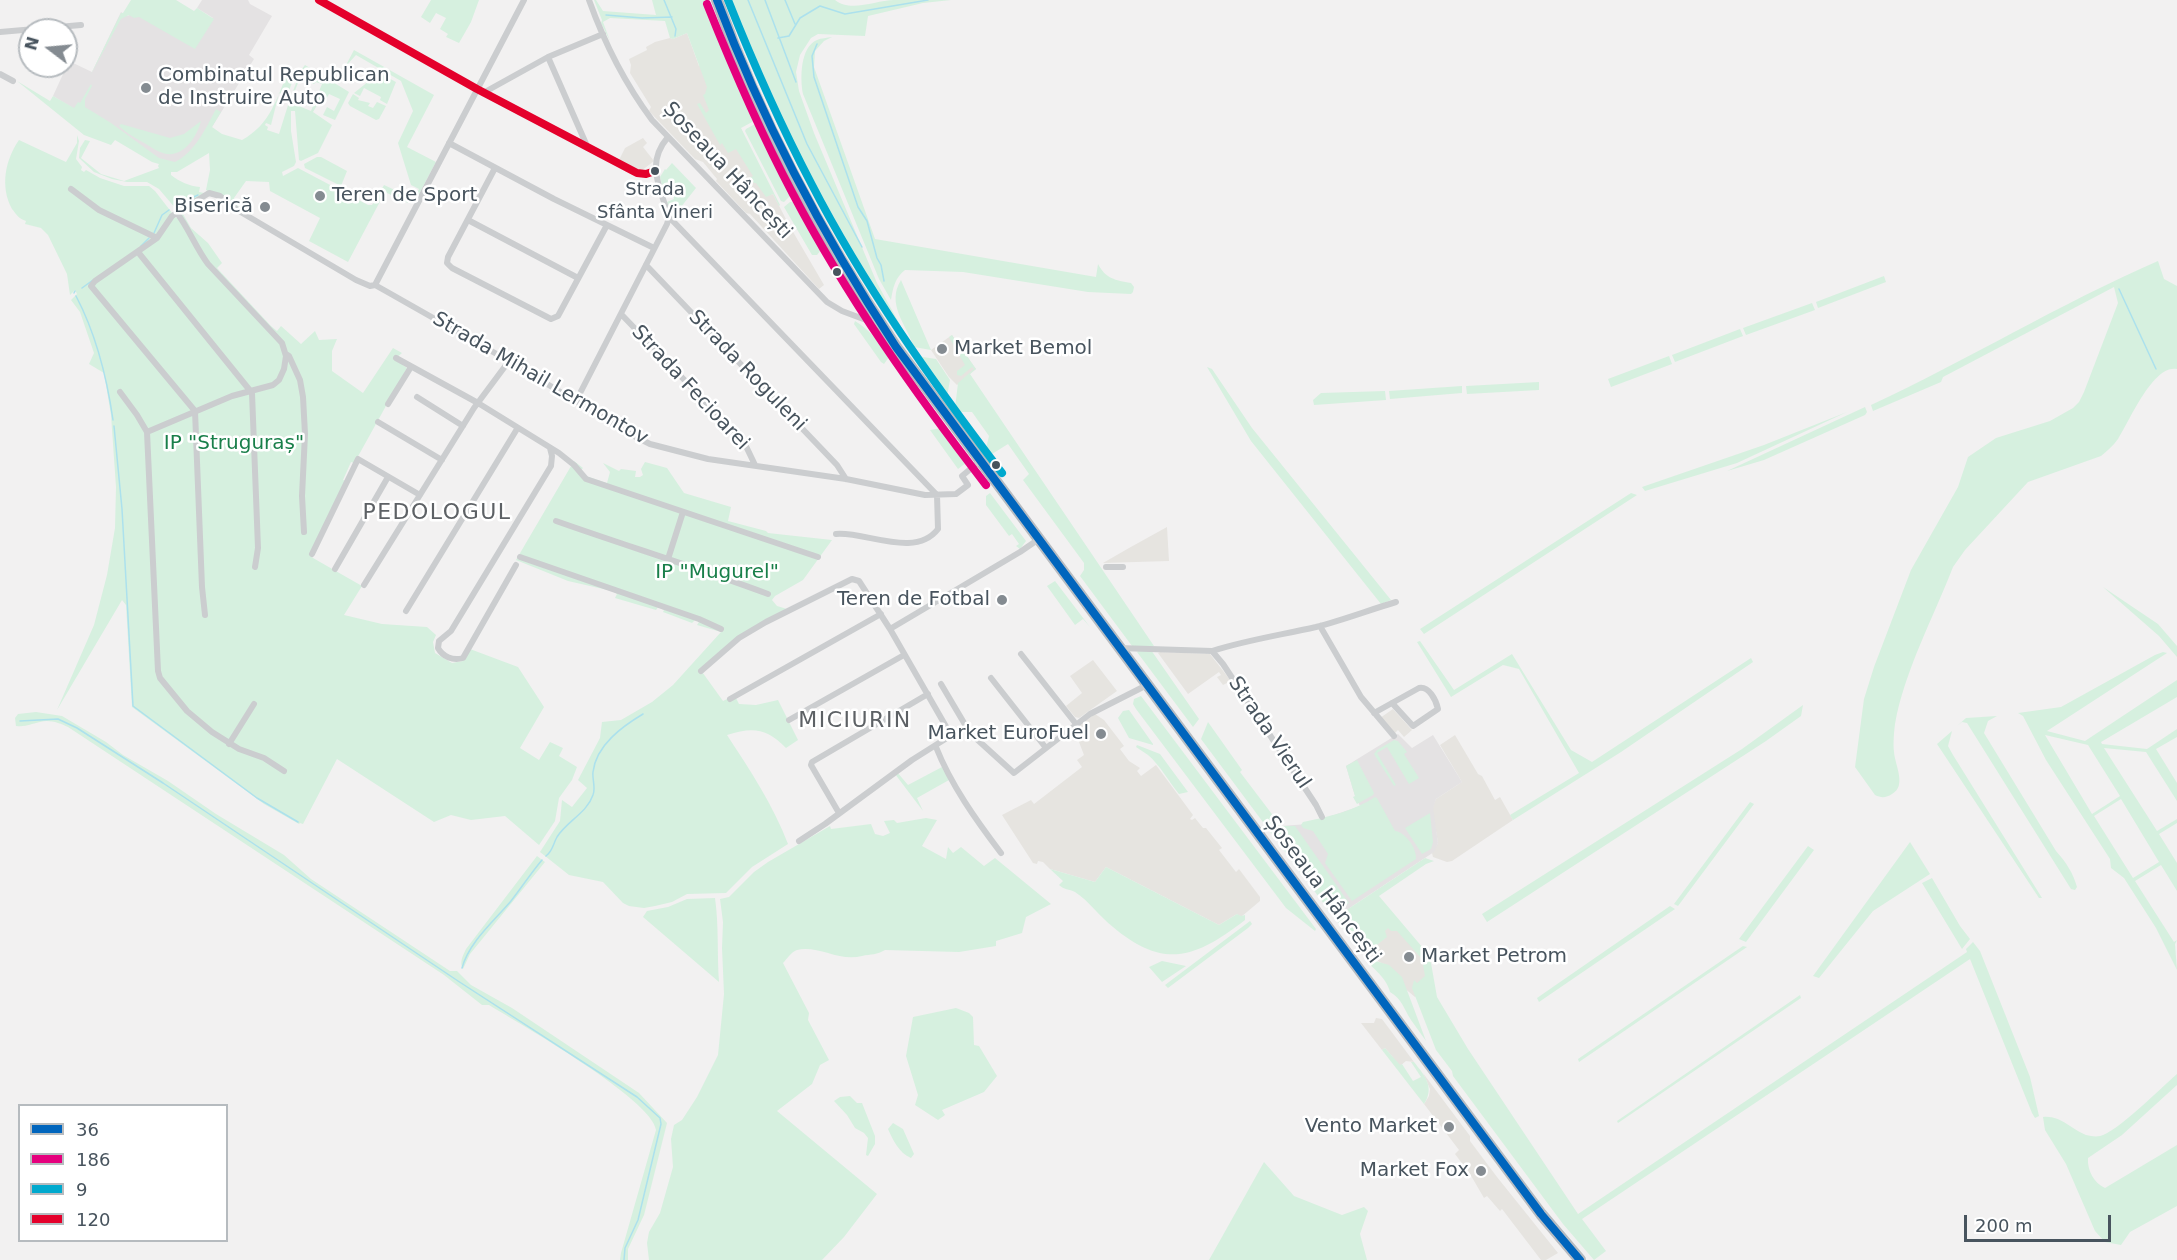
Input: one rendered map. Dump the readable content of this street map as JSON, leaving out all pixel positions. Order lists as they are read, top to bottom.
{
  "streets": {
    "highway": ["Șoseaua Hâncești"],
    "street": [
      "Strada Roguleni",
      "Strada Mihail Lermontov",
      "Strada Fecioarei",
      "Strada Vierul"
    ]
  },
  "crossings": [
    ["Șoseaua Hâncești", "Strada Mihail Lermontov"],
    ["Strada Roguleni", "Strada Mihail Lermontov"],
    ["Strada Mihail Lermontov", "Strada Fecioarei"]
  ],
  "districts": ["PEDOLOGUL", "MICIURIN"],
  "parks": ["IP \"Struguraș\"", "IP \"Mugurel\""],
  "places": [
    "Combinatul Republican de Instruire Auto",
    "Strada Sfânta Vineri",
    "Teren de Sport",
    "Biserică",
    "Market Bemol",
    "Teren de Fotbal",
    "Market EuroFuel",
    "Market Petrom",
    "Vento Market",
    "Market Fox"
  ],
  "lines": [
    "transit line 36",
    "transit line 9",
    "transit line 120",
    "transit line 186"
  ],
  "legend": [
    "36",
    "186",
    "9",
    "120"
  ],
  "scale_bar": "200 m",
  "north": "left"
}
